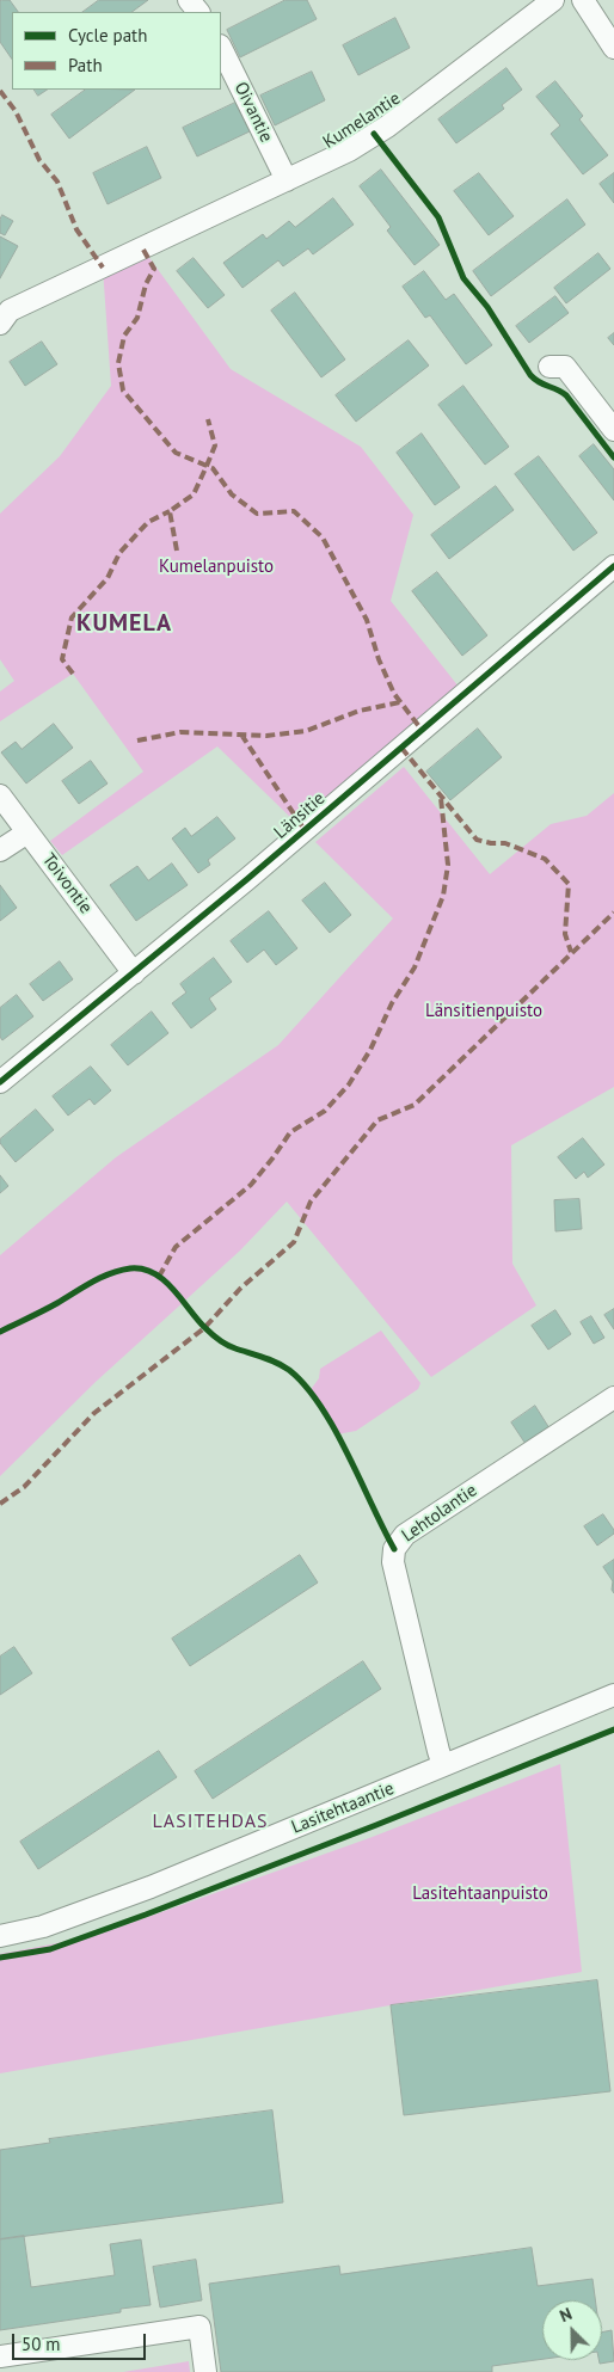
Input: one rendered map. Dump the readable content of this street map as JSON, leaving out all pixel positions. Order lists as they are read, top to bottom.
{
  "streets": {
    "street": [
      "Oivantie",
      "Kumelantie",
      "Länsitie",
      "Toivontie",
      "Lehtolantie",
      "Lasitehtaantie"
    ]
  },
  "crossings": [
    ["Oivantie", "Kumelantie"],
    ["Länsitie", "Toivontie"],
    ["Lehtolantie", "Lasitehtaantie"]
  ],
  "districts": ["KUMELA", "LASITEHDAS"],
  "parks": ["Kumelanpuisto", "Länsitienpuisto", "Lasitehtaanpuisto"],
  "legend": ["Cycle path", "Path"],
  "scale_bar": "50 m",
  "north": "top left"
}
